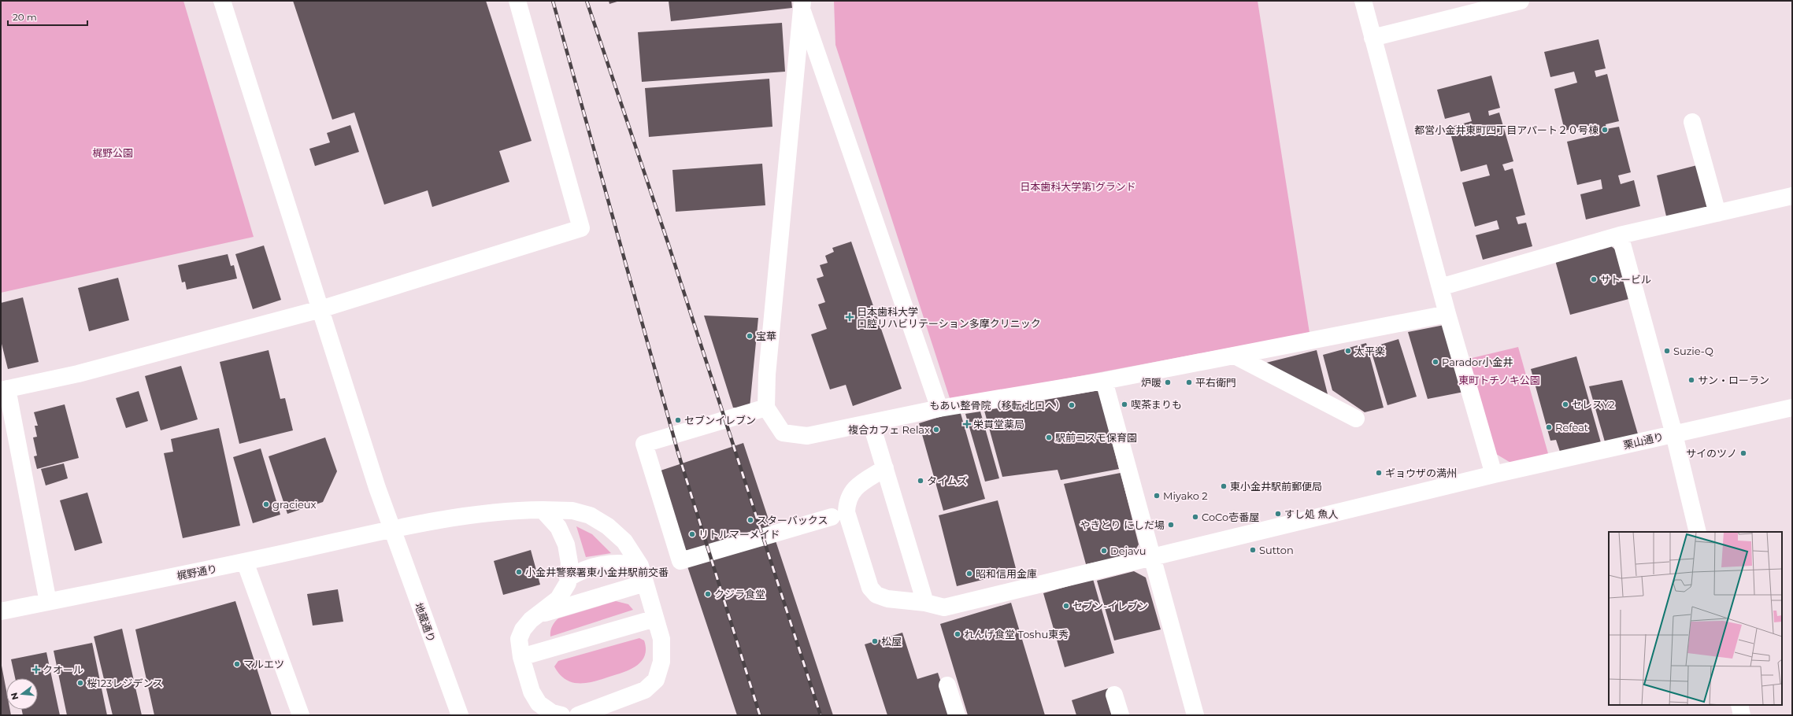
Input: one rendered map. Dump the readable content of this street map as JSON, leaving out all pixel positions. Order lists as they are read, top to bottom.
{
  "streets": {
    "street": ["栗山通り", "梶野通り", "地蔵通り"]
  },
  "crossings": [
    ["梶野通り", "地蔵通り"]
  ],
  "parks": ["梶野公園", "日本歯科大学第1グランド", "東町トチノキ公園"],
  "places": {
    "other": [
      "都営小金井東町四丁目アパート２０号棟",
      "サトービル",
      "宝華",
      "太平楽",
      "Suzie-Q",
      "Parador小金井",
      "サン・ローラン",
      "炉暖",
      "平右衛門",
      "喫茶まりも",
      "セレスY2",
      "もあい整骨院（移転 北口へ）",
      "セブンイレブン",
      "Refeat",
      "複合カフェ Relax",
      "駅前コスモ保育園",
      "サイのツノ",
      "ギョウザの満州",
      "タイムズ",
      "東小金井駅前郵便局",
      "Miyako 2",
      "gracieux",
      "すし処 魚人",
      "CoCo壱番屋",
      "スターバックス",
      "やきとり にしだ場",
      "リトルマーメイド",
      "Sutton",
      "Dejavu",
      "小金井警察署東小金井駅前交番",
      "昭和信用金庫",
      "クジラ食堂",
      "セブン-イレブン",
      "れんげ食堂 Toshu東秀",
      "松屋",
      "マルエツ",
      "桜123レジデンス"
    ],
    "health": ["日本歯科大学 口腔リハビリテーション多摩クリニック", "栄貫堂薬局", "クオール"]
  },
  "scale_bar": "20 m",
  "north": "left"
}
